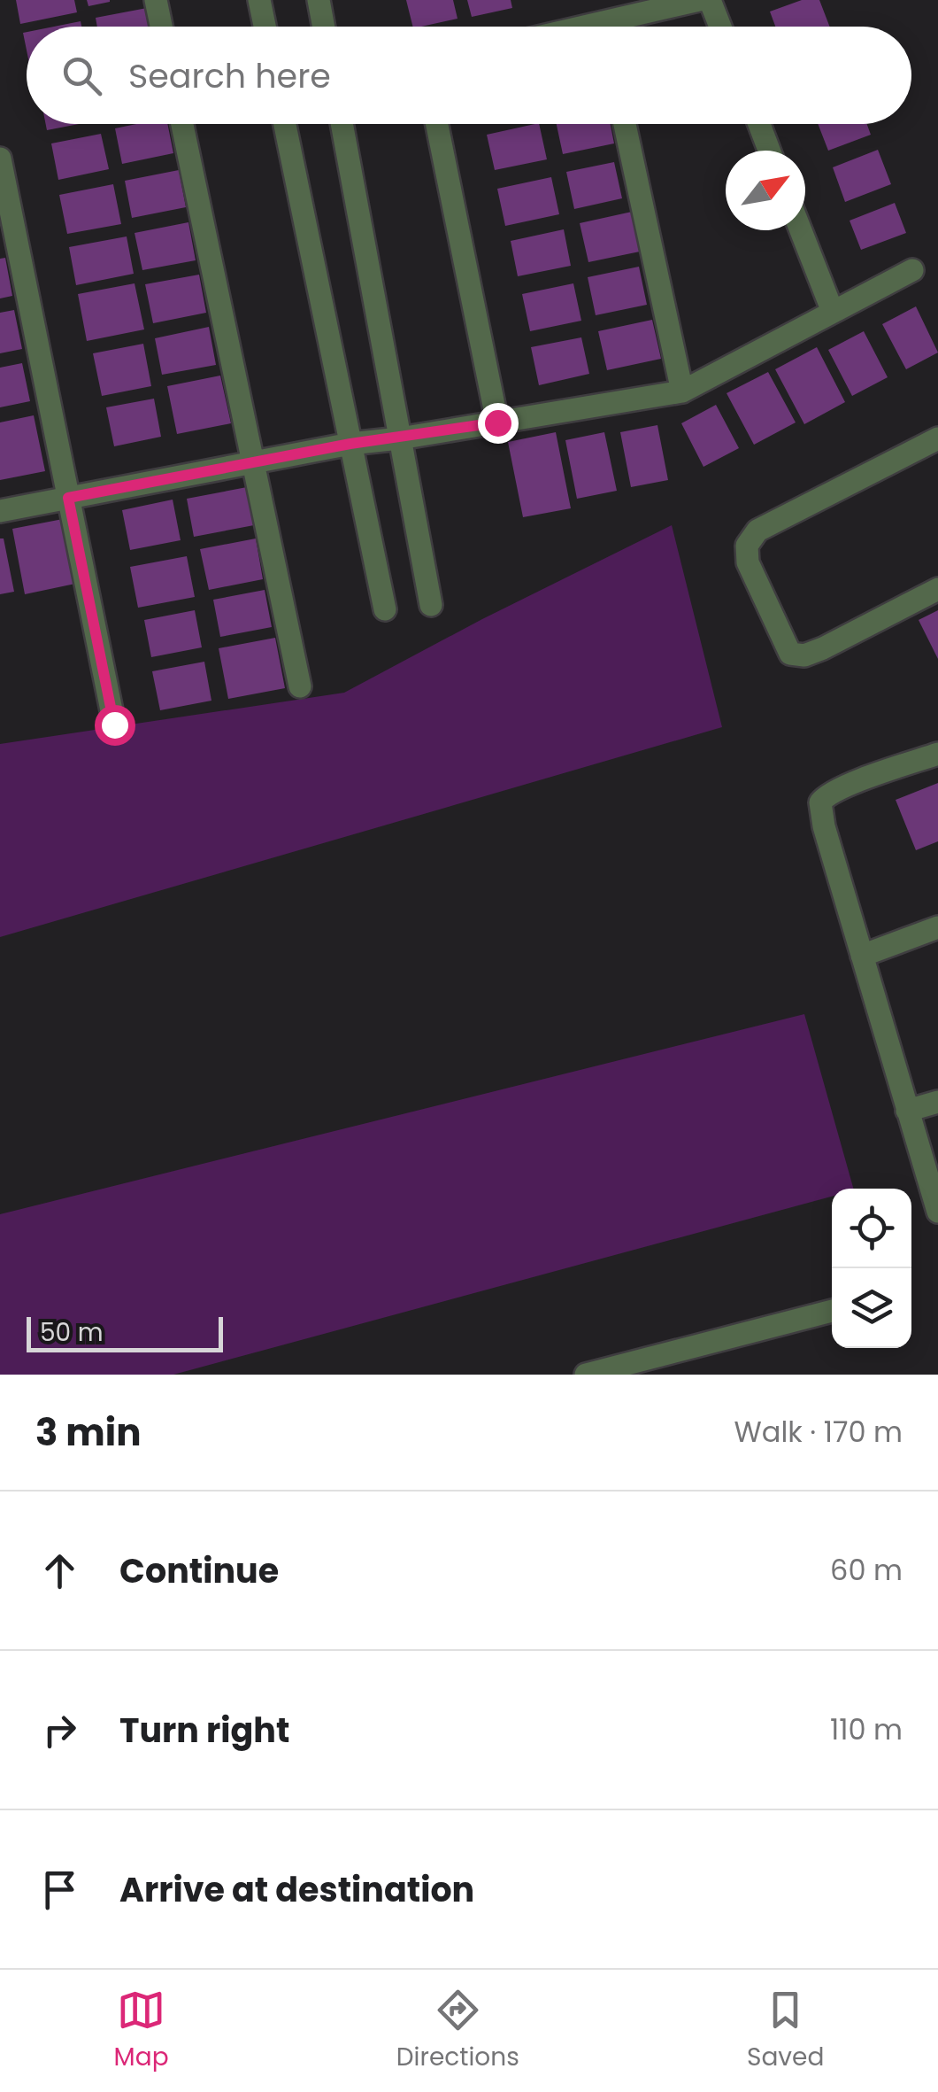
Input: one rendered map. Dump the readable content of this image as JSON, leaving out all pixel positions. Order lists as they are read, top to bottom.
{
  "scale_bar": "50 m",
  "north": "top right",
  "page": {
    "search": "Search here",
    "scale": "50 m",
    "heading": ["3 min", "Walk · 170 m"],
    "list": [
      ["Continue", "60 m"],
      ["Turn right", "110 m"],
      "Arrive at destination"
    ],
    "nav": ["Map", "Directions", "Saved"]
  }
}
